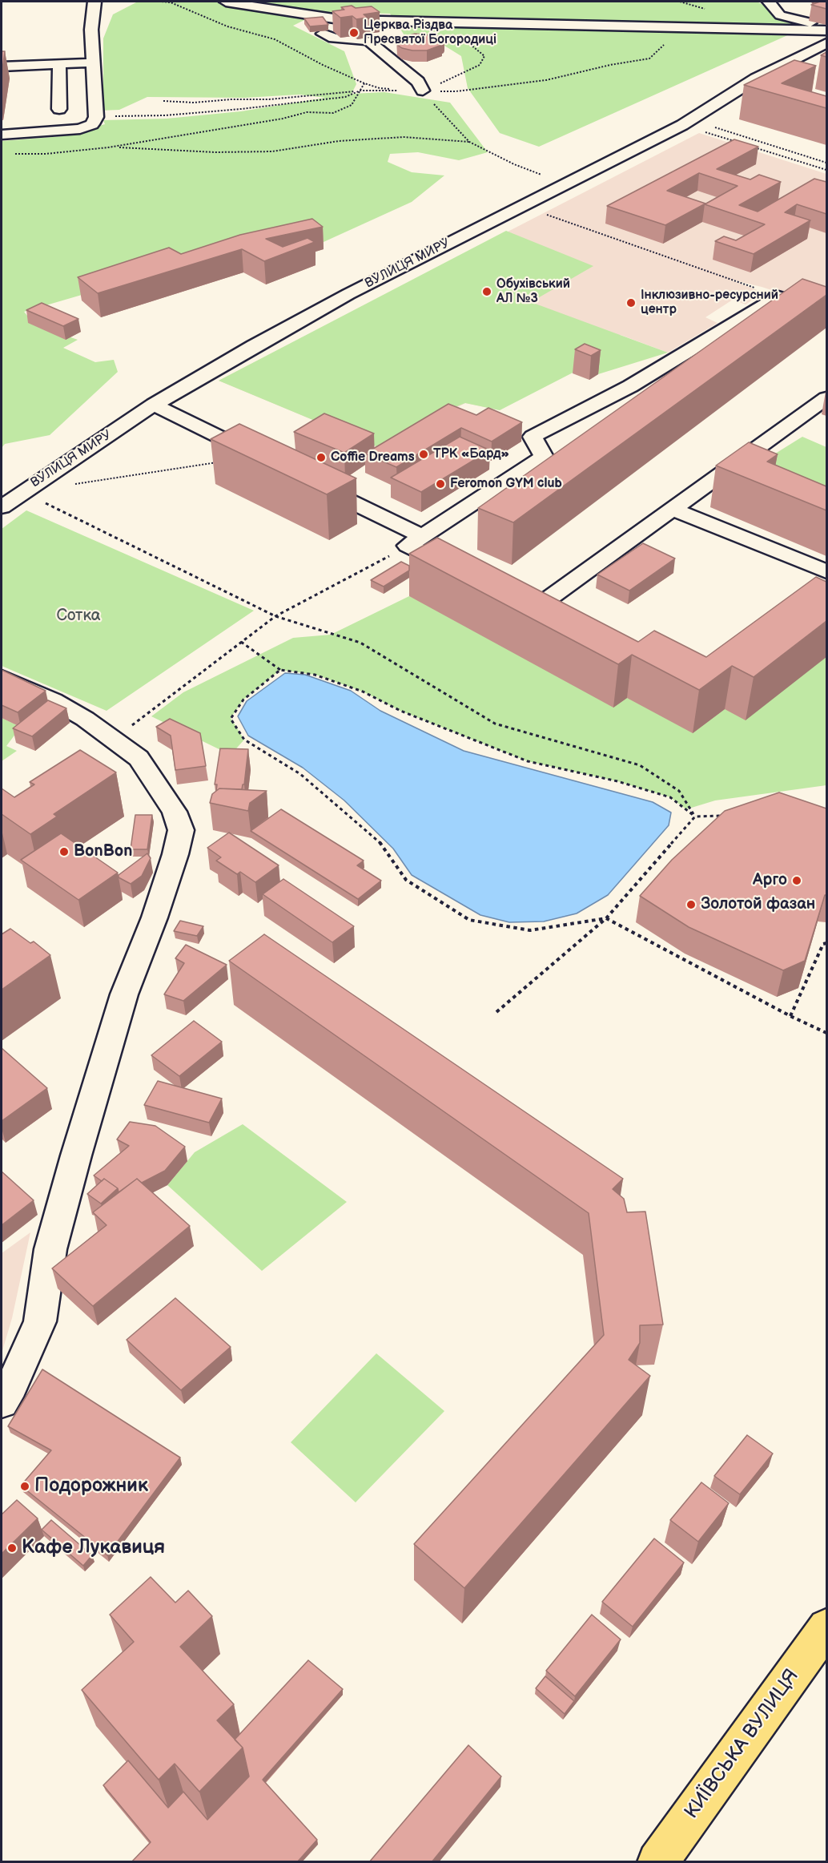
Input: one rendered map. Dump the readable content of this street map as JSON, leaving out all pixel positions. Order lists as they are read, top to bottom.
{
  "streets": {
    "main road": ["КИЇВСЬКА ВУЛИЦЯ"],
    "street": ["ВУЛИЦЯ МИРУ"]
  },
  "parks": ["Сотка"],
  "places": [
    "Церква Різдва Пресвятої Богородиці",
    "Обухівський АЛ №3",
    "Інклюзивно-ресурсний центр",
    "ТРК «Бард»",
    "Coffie Dreams",
    "Feromon GYM club",
    "BonBon",
    "Арго",
    "Золотой фазан",
    "Подорожник",
    "Кафе Лукавиця"
  ]
}
